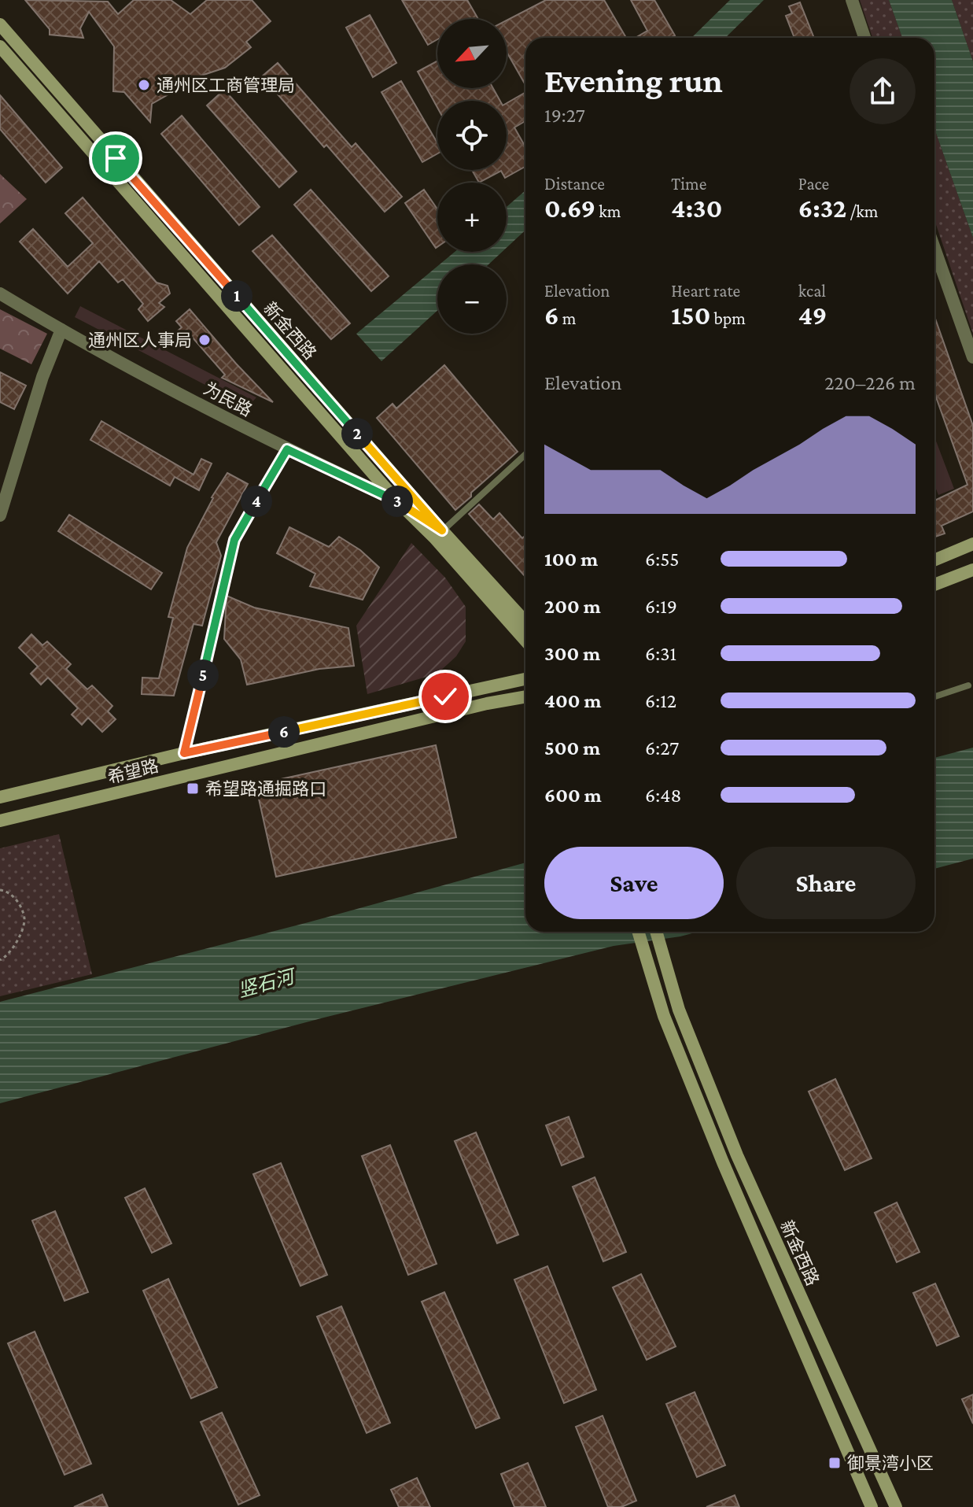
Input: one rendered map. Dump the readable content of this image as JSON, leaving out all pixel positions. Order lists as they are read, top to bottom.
{
  "streets": {
    "main road": ["新金西路", "希望路"],
    "street": ["为民路"]
  },
  "crossings": [
    ["新金西路", "为民路"]
  ],
  "water": ["竖石河"],
  "places": {
    "other": ["通州区工商管理局", "通州区人事局"],
    "transit": ["希望路通掘路口", "御景湾小区"]
  },
  "north": "bottom left",
  "page": {
    "map_buttons": ["+", "−"],
    "heading": ["Evening run", "19:27"],
    "stats": [
      ["Distance", "0.69 km"],
      ["Time", "4:30"],
      ["Pace", "6:32 /km"],
      ["Elevation", "6 m"],
      ["Heart rate", "150 bpm"],
      ["kcal", "49"]
    ],
    "pins": [
      "1",
      "2",
      "3",
      "4",
      "5",
      "6"
    ],
    "chart": ["Elevation", "220–226 m"],
    "list": [
      {
        "name": "100 m",
        "note": "6:55"
      },
      {
        "name": "200 m",
        "note": "6:19"
      },
      {
        "name": "300 m",
        "note": "6:31"
      },
      {
        "name": "400 m",
        "note": "6:12"
      },
      {
        "name": "500 m",
        "note": "6:27"
      },
      {
        "name": "600 m",
        "note": "6:48"
      }
    ],
    "buttons": ["Save", "Share"]
  }
}
